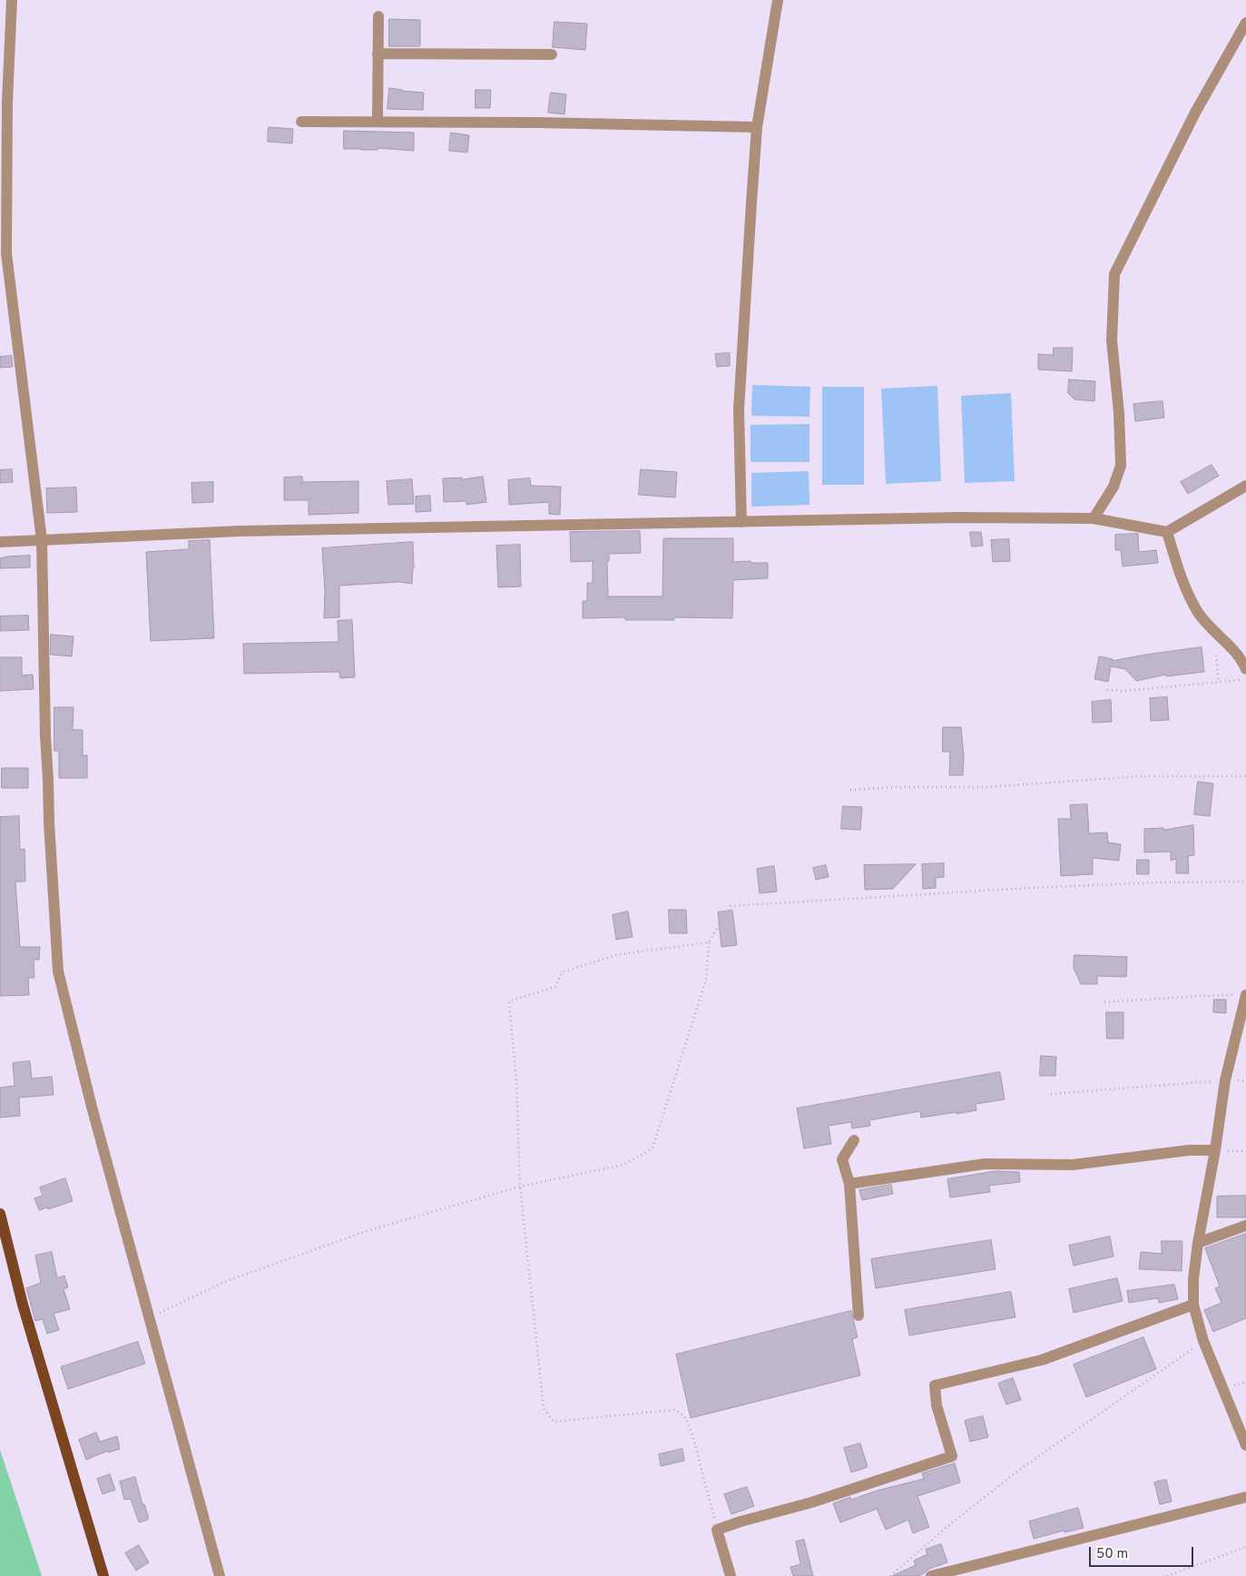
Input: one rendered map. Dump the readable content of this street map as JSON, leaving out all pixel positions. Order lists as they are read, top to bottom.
{
  "scale_bar": "50 m"
}
